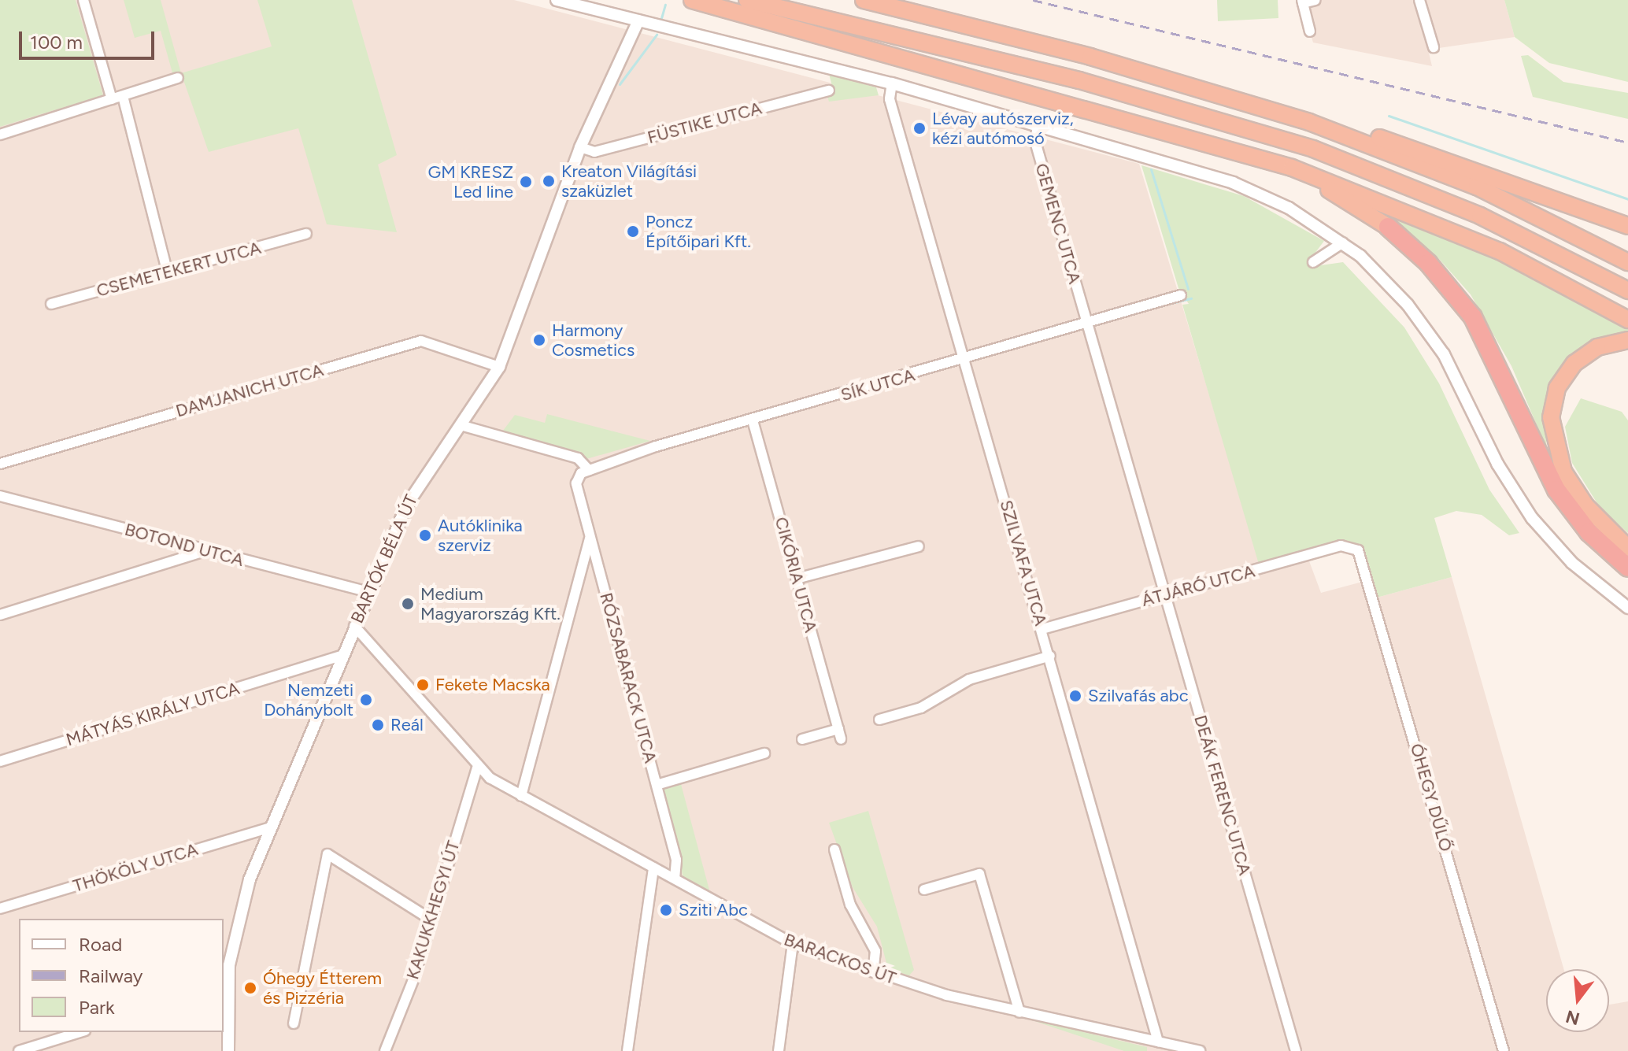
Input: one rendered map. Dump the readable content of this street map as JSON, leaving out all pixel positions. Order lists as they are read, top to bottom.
{
  "streets": {
    "street": [
      "FÜSTIKE UTCA",
      "GEMENC UTCA",
      "CSEMETEKERT UTCA",
      "SÍK UTCA",
      "DAMJANICH UTCA",
      "BOTOND UTCA",
      "BARTÓK BÉLA ÚT",
      "SZILVAFA UTCA",
      "CIKÓRIA UTCA",
      "ÁTJÁRÓ UTCA",
      "RÓZSABARACK UTCA",
      "MÁTYÁS KIRÁLY UTCA",
      "DEÁK FERENC UTCA",
      "ÓHEGY DŰLŐ",
      "THÖKÖLY UTCA",
      "KAKUKKHEGYI ÚT",
      "BARACKOS ÚT"
    ]
  },
  "crossings": [
    ["FÜSTIKE UTCA", "BARTÓK BÉLA ÚT"],
    ["GEMENC UTCA", "SÍK UTCA"],
    ["GEMENC UTCA", "DEÁK FERENC UTCA"],
    ["SÍK UTCA", "SZILVAFA UTCA"],
    ["SÍK UTCA", "CIKÓRIA UTCA"],
    ["SÍK UTCA", "RÓZSABARACK UTCA"],
    ["SÍK UTCA", "DEÁK FERENC UTCA"],
    ["DAMJANICH UTCA", "BARTÓK BÉLA ÚT"],
    ["BOTOND UTCA", "BARTÓK BÉLA ÚT"],
    ["BARTÓK BÉLA ÚT", "MÁTYÁS KIRÁLY UTCA"],
    ["BARTÓK BÉLA ÚT", "THÖKÖLY UTCA"],
    ["BARTÓK BÉLA ÚT", "BARACKOS ÚT"],
    ["SZILVAFA UTCA", "ÁTJÁRÓ UTCA"],
    ["SZILVAFA UTCA", "BARACKOS ÚT"],
    ["ÁTJÁRÓ UTCA", "DEÁK FERENC UTCA"],
    ["ÁTJÁRÓ UTCA", "ÓHEGY DŰLŐ"],
    ["RÓZSABARACK UTCA", "BARACKOS ÚT"],
    ["KAKUKKHEGYI ÚT", "BARACKOS ÚT"]
  ],
  "places": [
    "Lévay autószerviz, kézi autómosó",
    "Kreaton Világítási szaküzlet",
    "GM KRESZ Led line",
    "Poncz Építőipari Kft.",
    "Harmony Cosmetics",
    "Autóklinika szerviz",
    "Medium Magyarország Kft.",
    "Fekete Macska",
    "Szilvafás abc",
    "Nemzeti Dohánybolt",
    "Reál",
    "Sziti Abc",
    "Óhegy Étterem és Pizzéria"
  ],
  "legend": ["Road", "Railway", "Park"],
  "scale_bar": "100 m",
  "north": "bottom"
}
